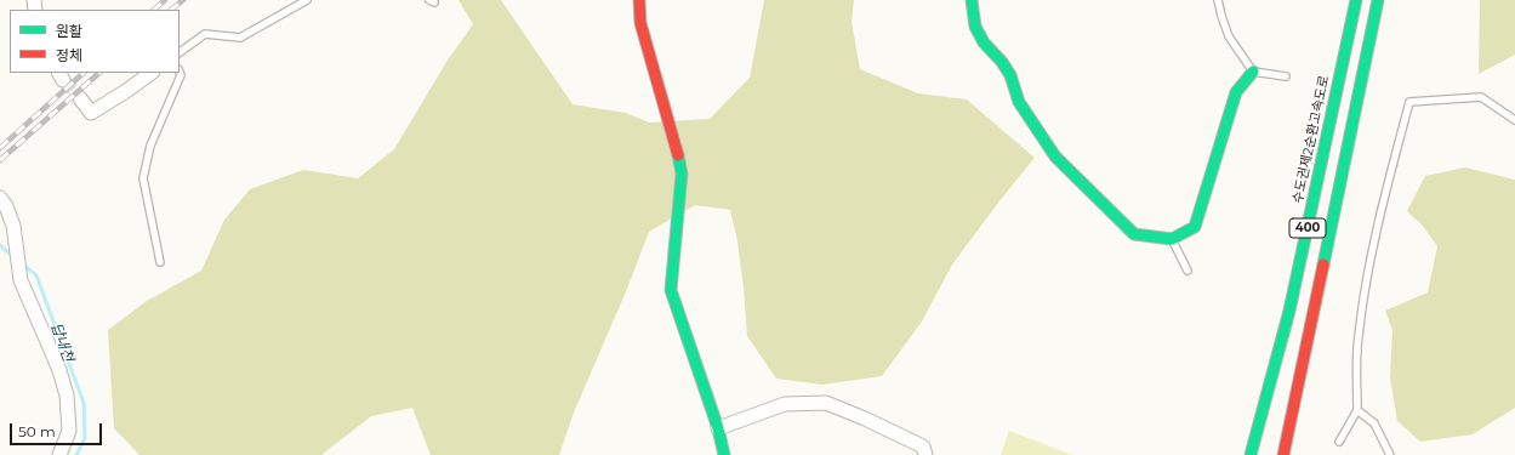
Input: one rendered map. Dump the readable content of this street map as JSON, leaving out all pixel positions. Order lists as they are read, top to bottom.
{
  "streets": {
    "main road": ["수도권제2순환고속도로", "400"]
  },
  "water": ["답내천"],
  "legend": ["원활", "정체"],
  "scale_bar": "50 m"
}
